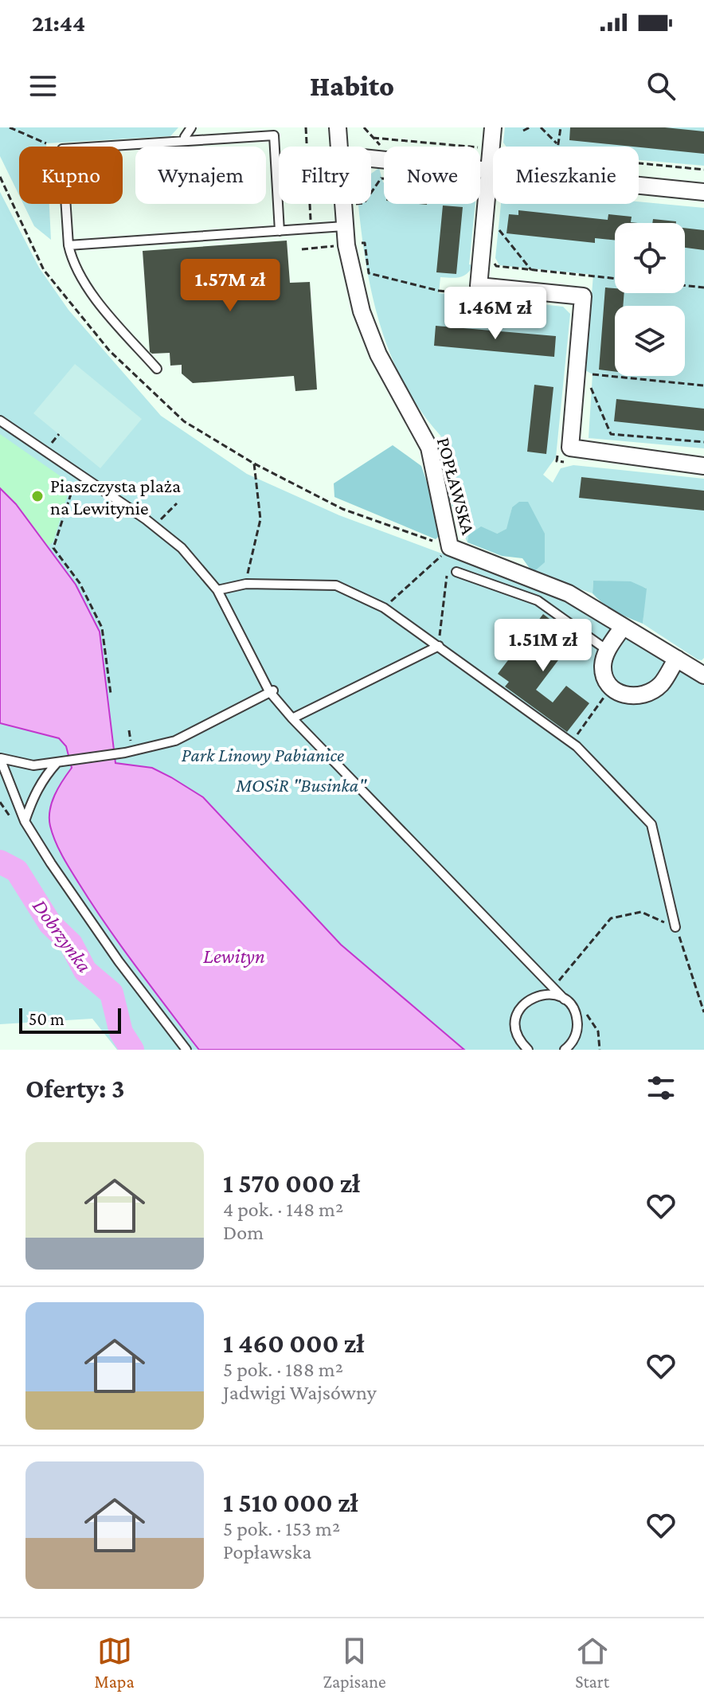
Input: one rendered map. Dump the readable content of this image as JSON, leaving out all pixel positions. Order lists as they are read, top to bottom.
{
  "streets": {
    "street": ["POPŁAWSKA"]
  },
  "water": ["Dobrzynka", "Lewityn"],
  "parks": ["Park Linowy Pabianice", "MOSiR \"Businka\""],
  "places": ["Piaszczysta plaża na Lewitynie"],
  "scale_bar": "50 m",
  "page": {
    "status": "21:44",
    "header": "Habito",
    "chip": [
      "Kupno",
      "Wynajem",
      "Filtry",
      "Nowe",
      "Mieszkanie"
    ],
    "price": ["1.57M zł", "1.46M zł", "1.51M zł"],
    "scale": "50 m",
    "heading": "Oferty: 3",
    "list": [
      {
        "name": "1 570 000 zł",
        "note": "4 pok. · 148 m² · Dom"
      },
      {
        "name": "1 460 000 zł",
        "note": "5 pok. · 188 m² · Jadwigi Wajsówny"
      },
      {
        "name": "1 510 000 zł",
        "note": "5 pok. · 153 m² · Popławska"
      }
    ],
    "tabs": ["Mapa", "Zapisane", "Start"]
  }
}
